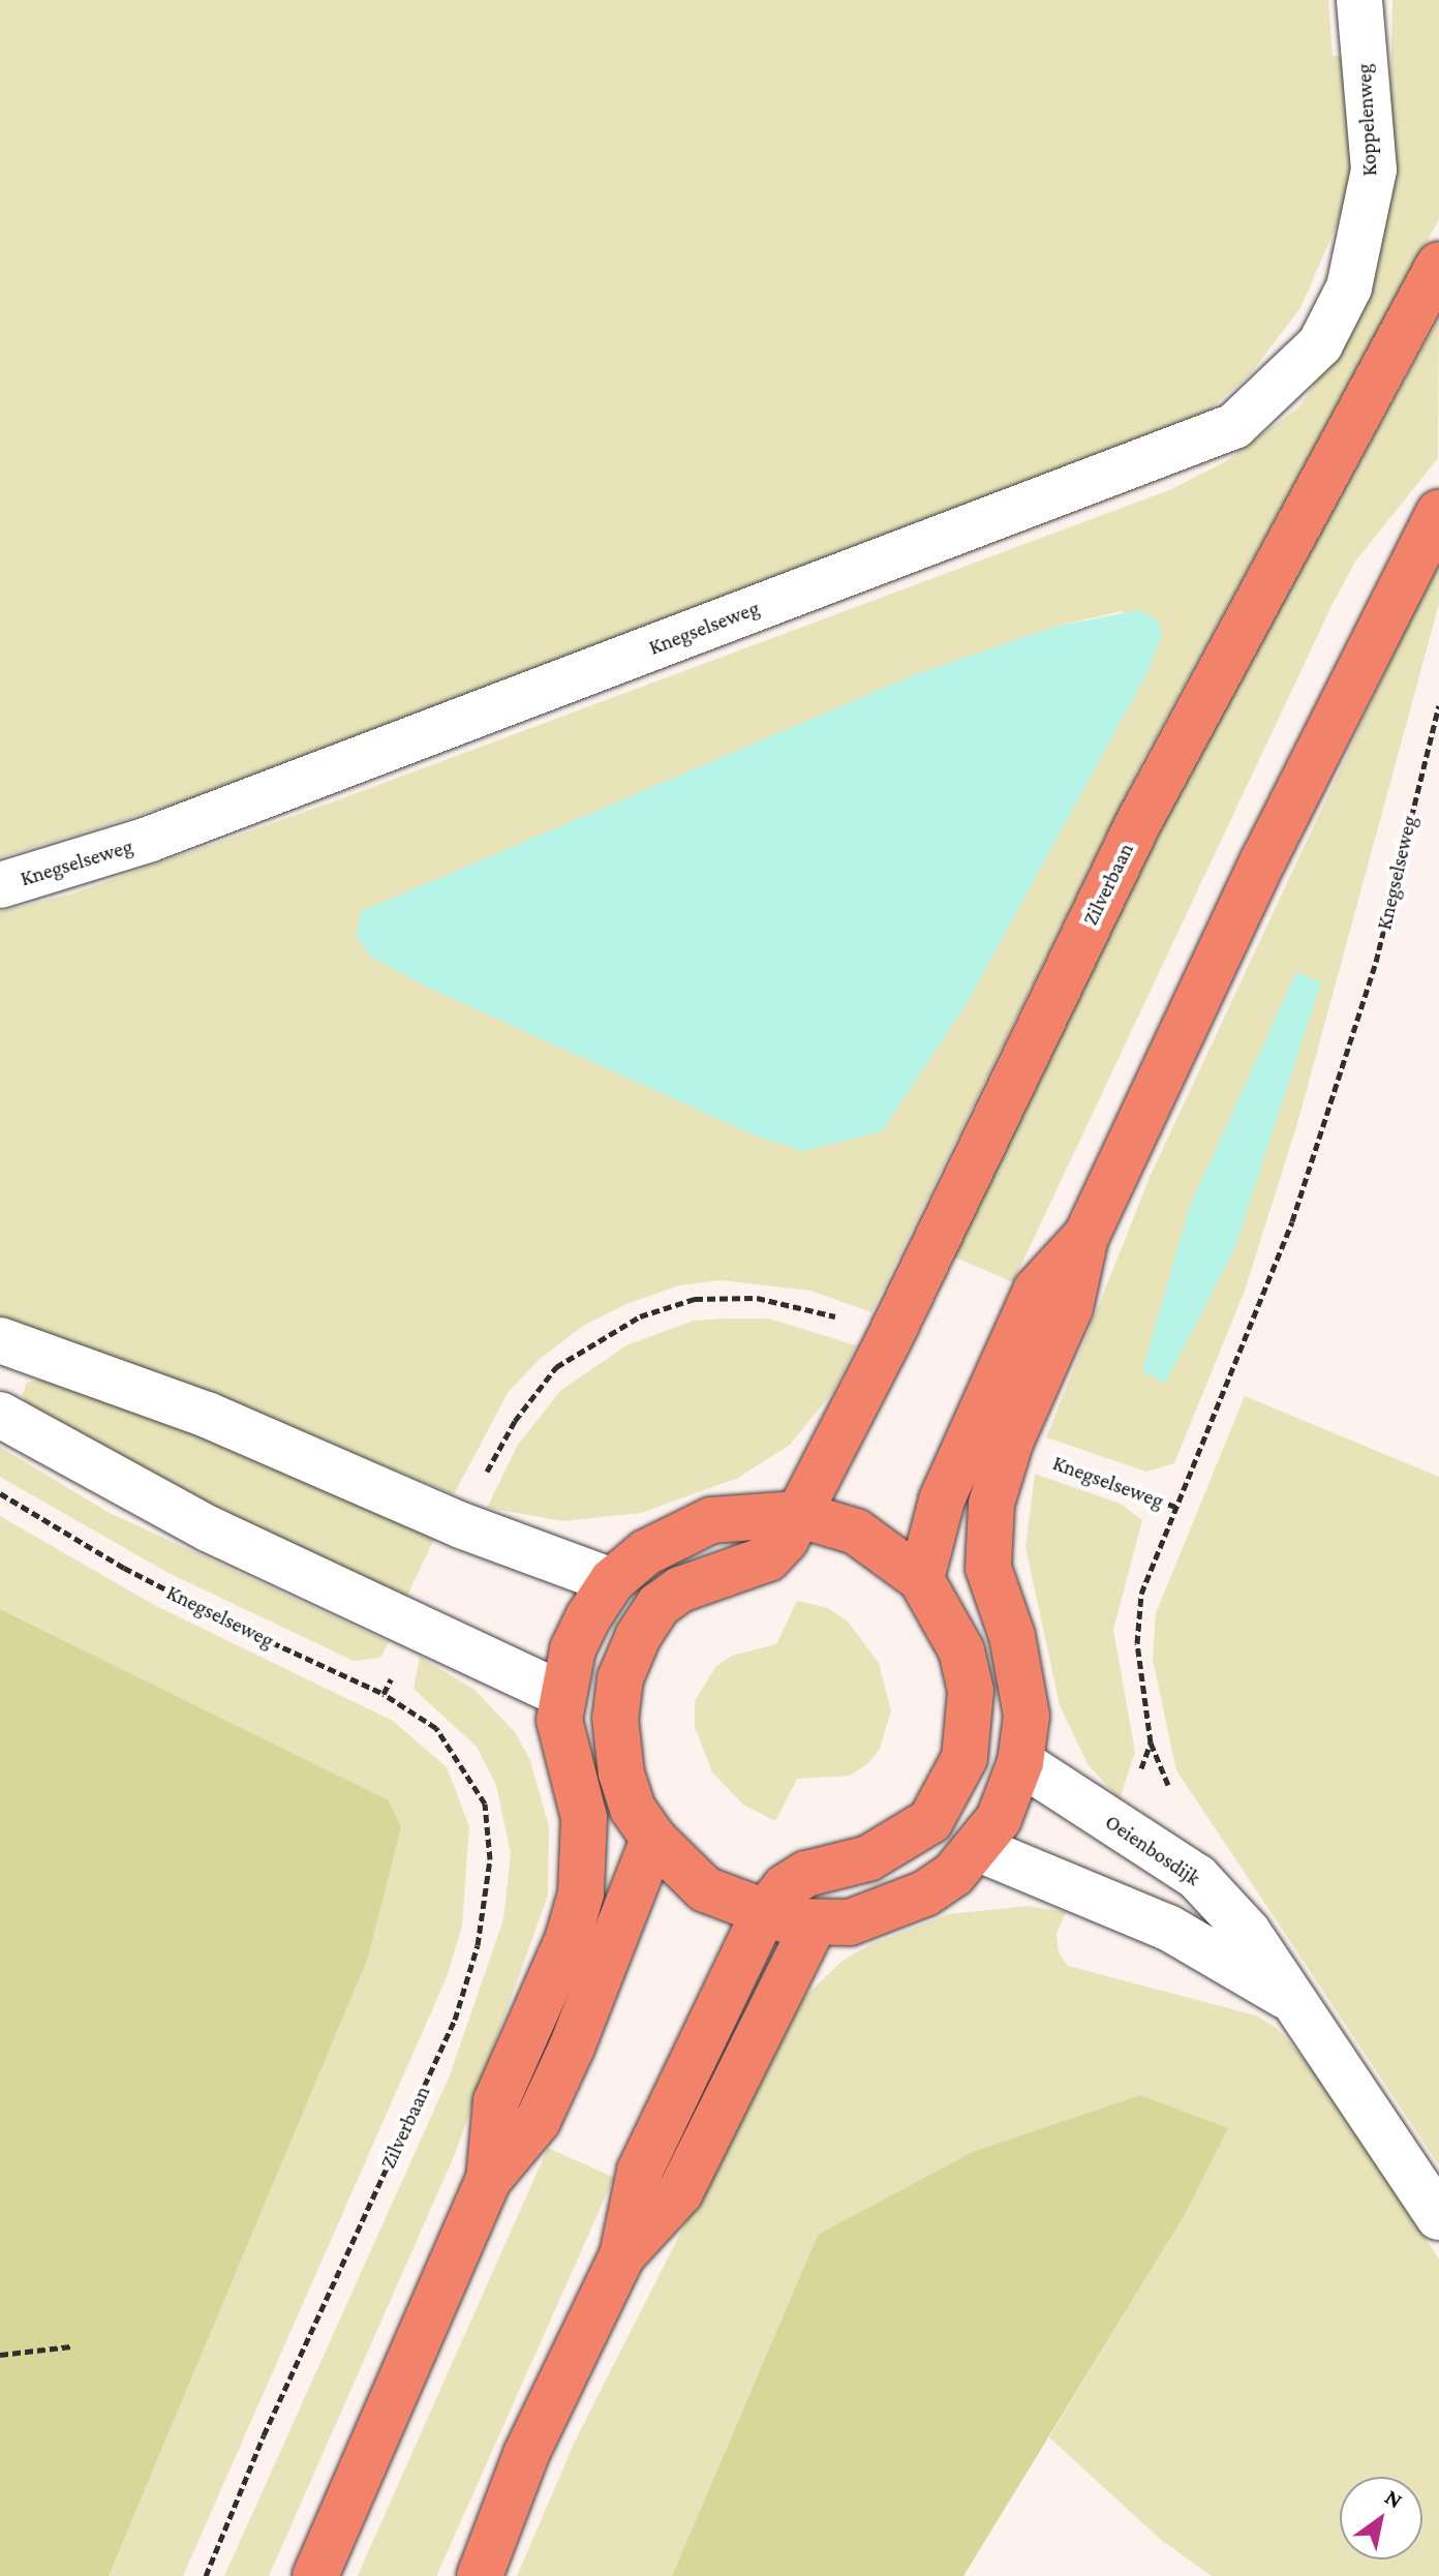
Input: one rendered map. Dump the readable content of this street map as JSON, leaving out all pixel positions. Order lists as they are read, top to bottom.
{
  "streets": {
    "main road": ["Zilverbaan"],
    "street": ["Koppelenweg", "Knegselseweg", "Oeienbosdijk"]
  },
  "crossings": [
    ["Koppelenweg", "Knegselseweg"],
    ["Knegselseweg", "Zilverbaan"]
  ],
  "north": "top right"
}
